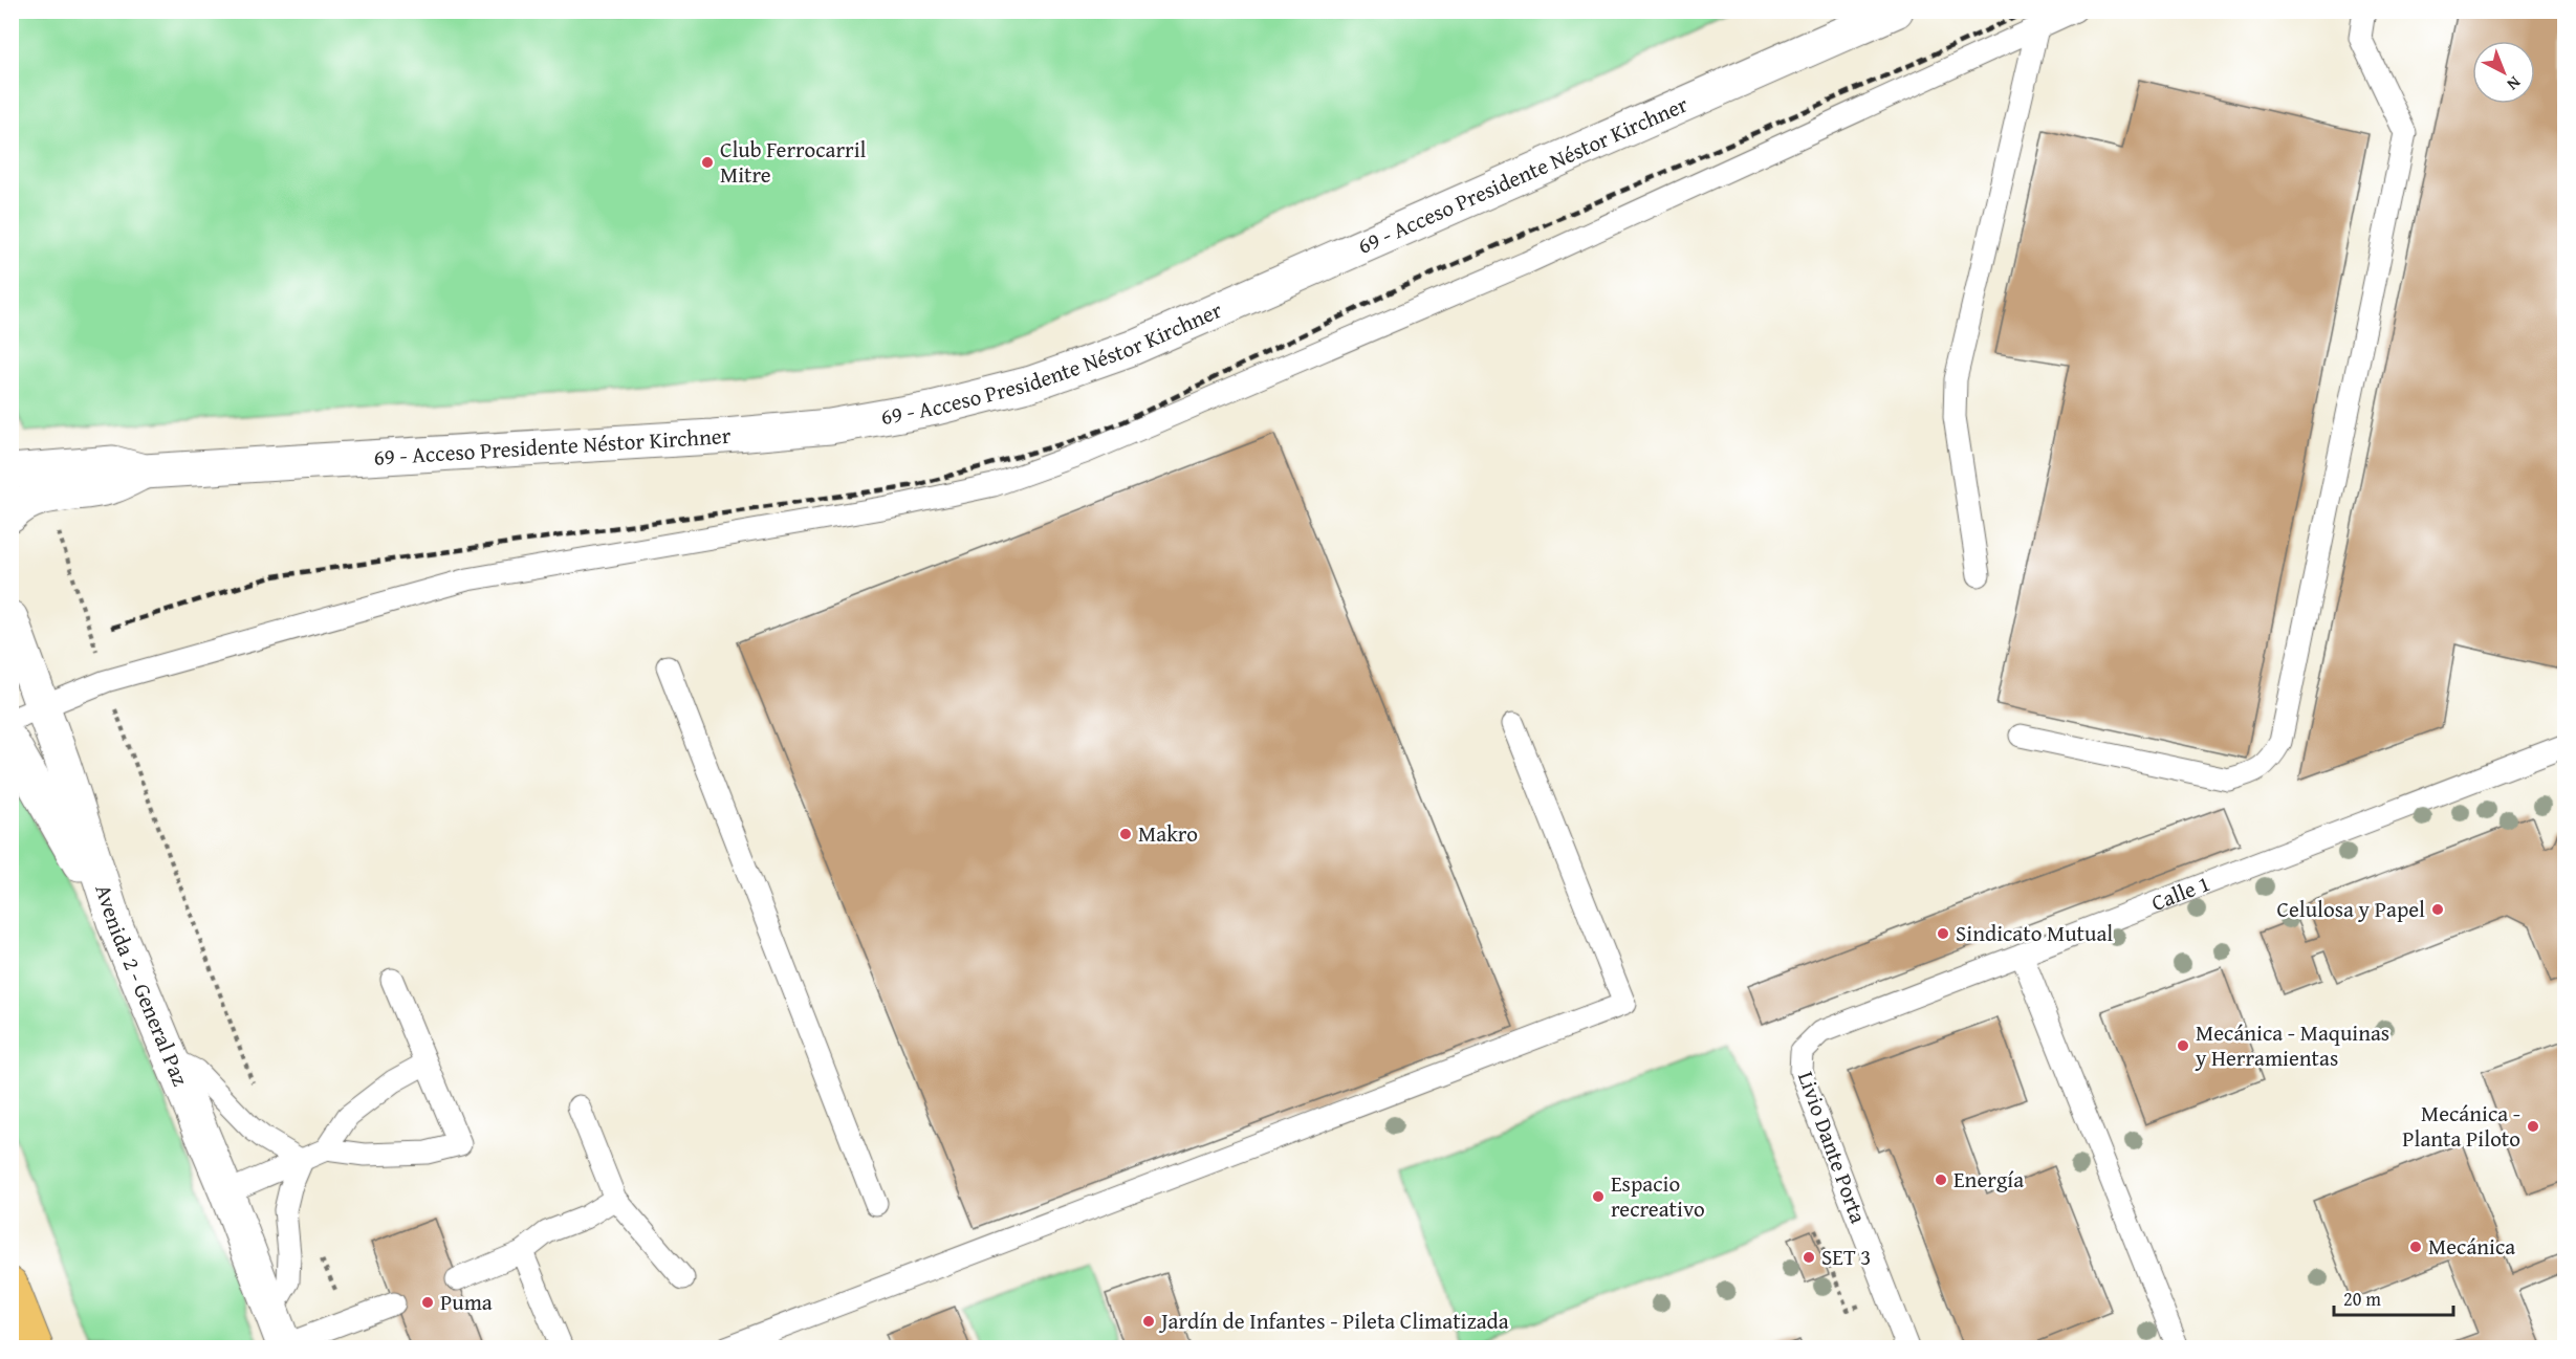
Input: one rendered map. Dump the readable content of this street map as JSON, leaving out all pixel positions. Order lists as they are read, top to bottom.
{
  "streets": {
    "street": ["69 - Acceso Presidente Néstor Kirchner", "Avenida 2 - General Paz"],
    "lane": ["Calle 1", "Livio Dante Porta"]
  },
  "crossings": [
    ["Calle 1", "Livio Dante Porta"]
  ],
  "places": [
    "Club Ferrocarril Mitre",
    "Makro",
    "Celulosa y Papel",
    "Sindicato Mutual",
    "Mecánica - Maquinas y Herramientas",
    "Mecánica - Planta Piloto",
    "Energía",
    "Espacio recreativo",
    "Mecánica",
    "SET 3",
    "Puma",
    "Jardín de Infantes - Pileta Climatizada"
  ],
  "scale_bar": "20 m",
  "north": "bottom right"
}
